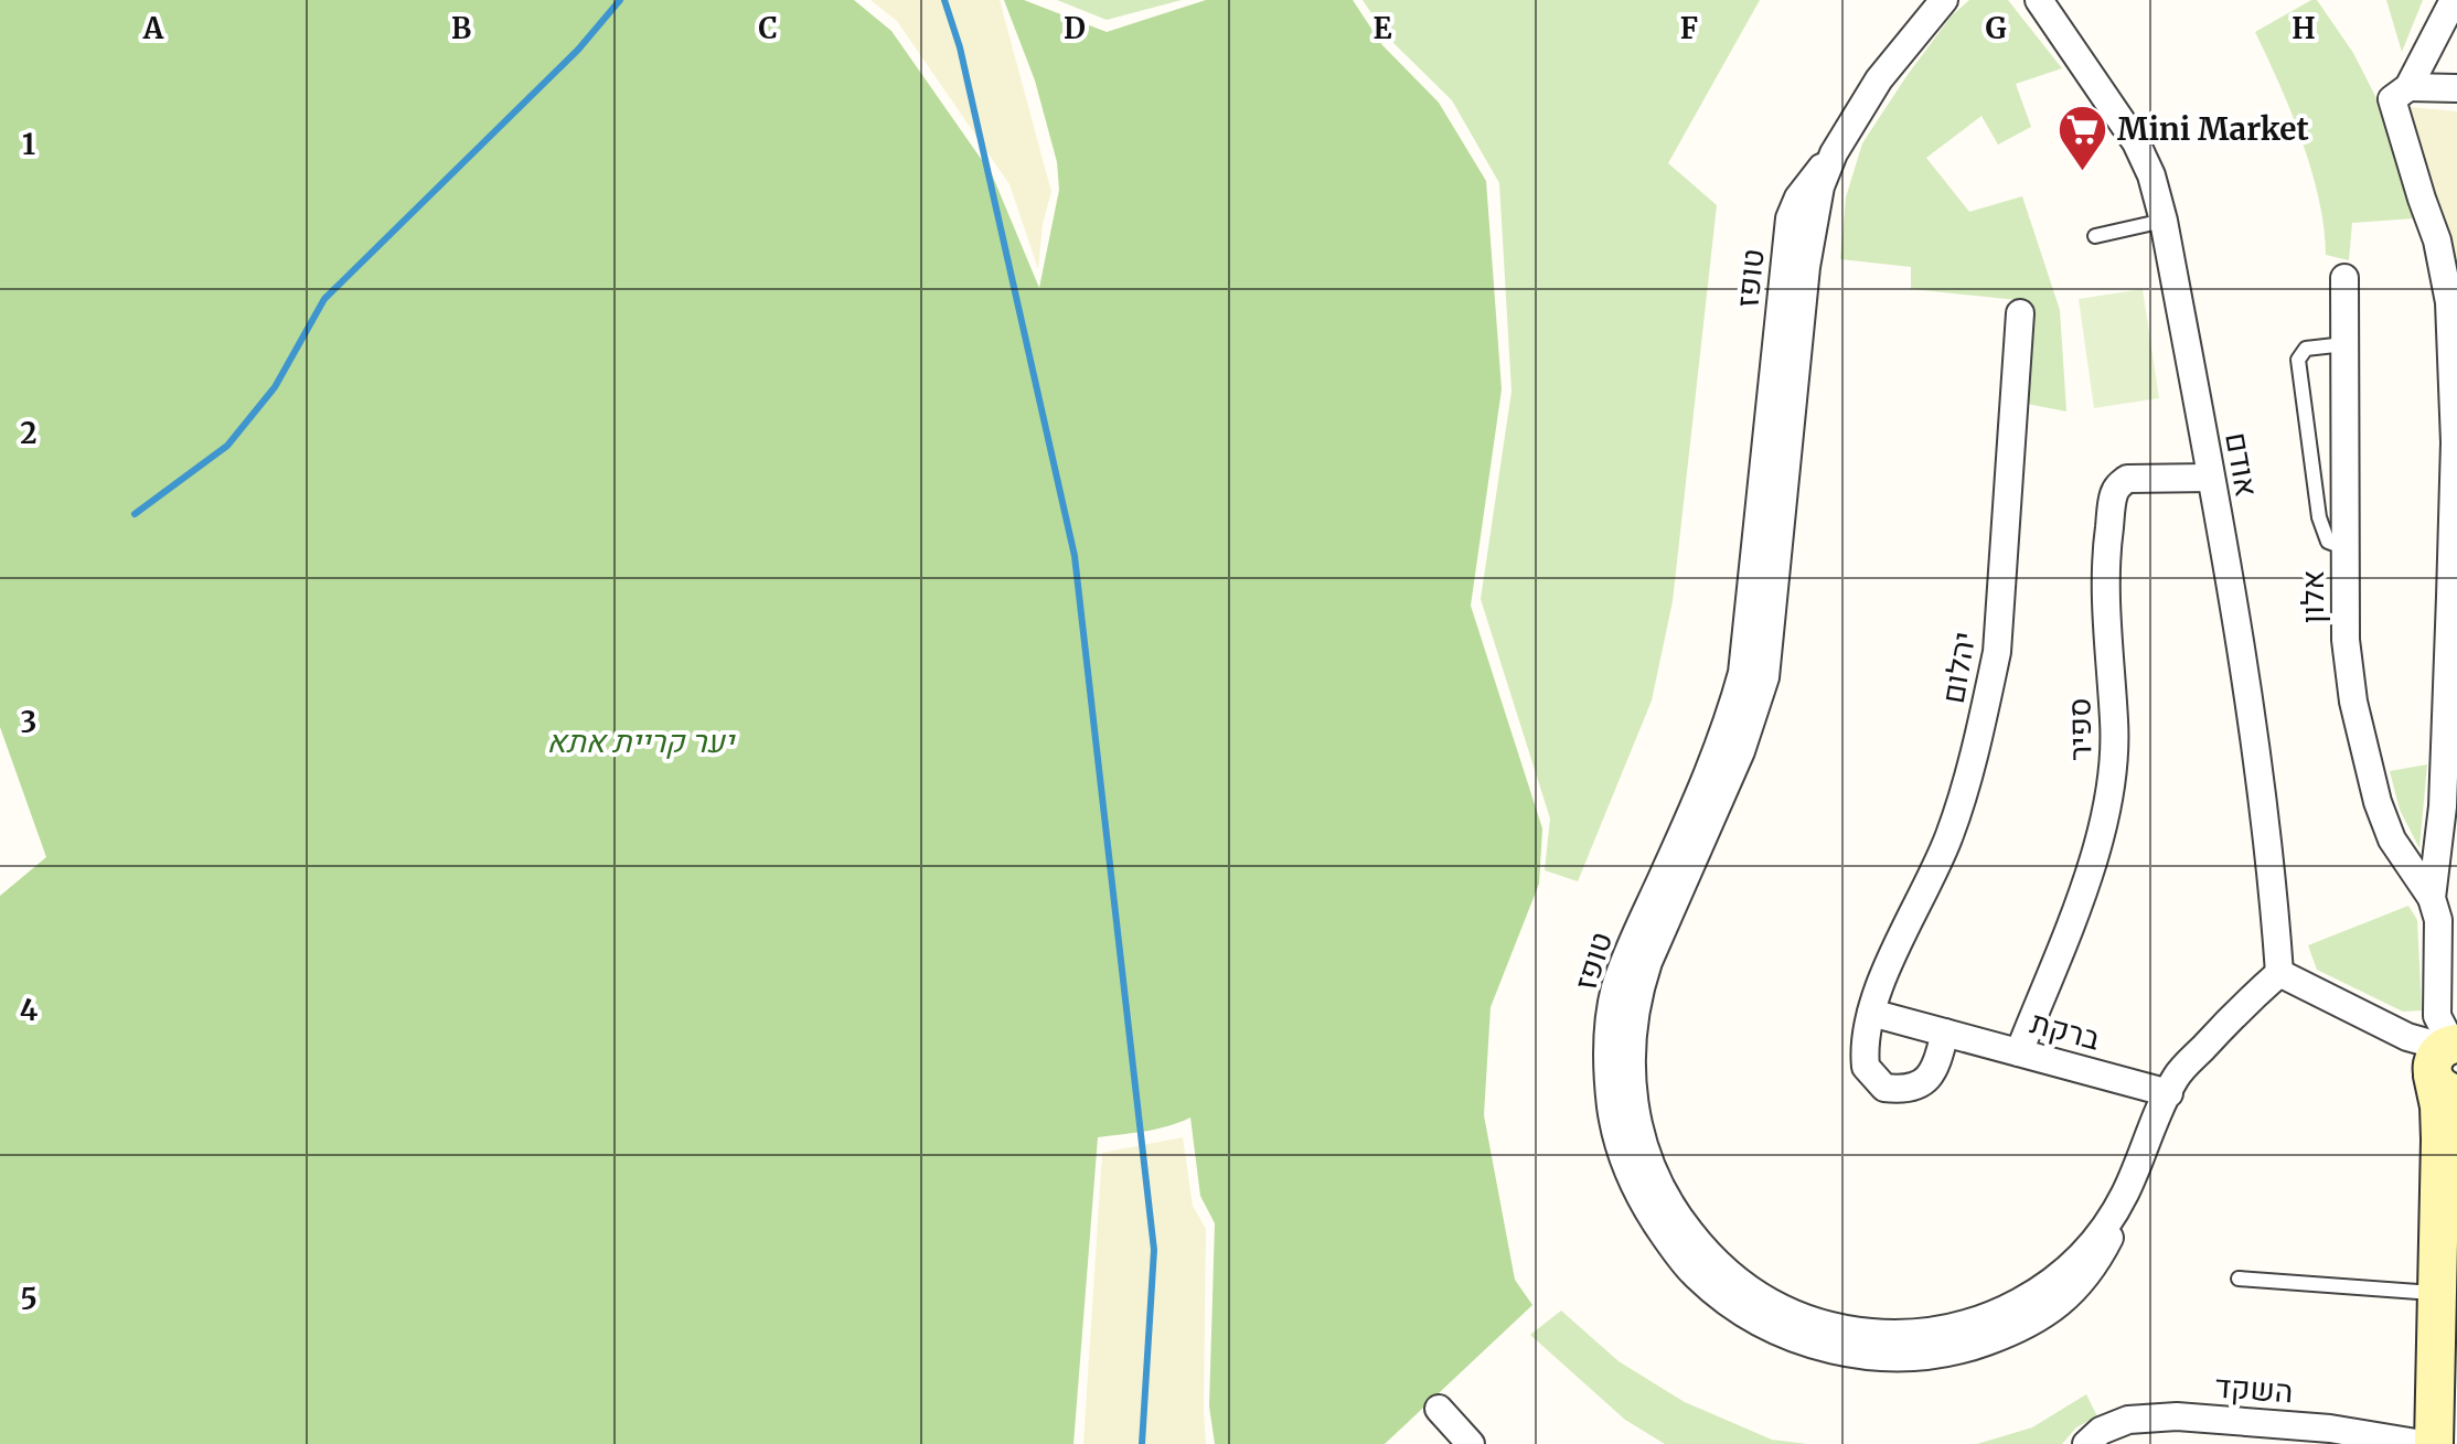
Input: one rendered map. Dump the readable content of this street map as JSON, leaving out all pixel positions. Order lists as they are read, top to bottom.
{
  "streets": {
    "street": [
      "טופז",
      "אודם",
      "אלון",
      "יהלום",
      "ספיר",
      "ברקת",
      "השקד"
    ]
  },
  "crossings": [
    ["טופז", "אודם"],
    ["טופז", "ברקת"],
    ["אודם", "ספיר"],
    ["יהלום", "ברקת"],
    ["ספיר", "ברקת"]
  ],
  "parks": ["יער קריית אתא"],
  "places": {
    "supermarket": ["Mini Market"]
  },
  "grid": {
    "columns": [
      "A",
      "B",
      "C",
      "D",
      "E",
      "F",
      "G",
      "H"
    ],
    "rows": [
      "1",
      "2",
      "3",
      "4",
      "5"
    ]
  }
}
